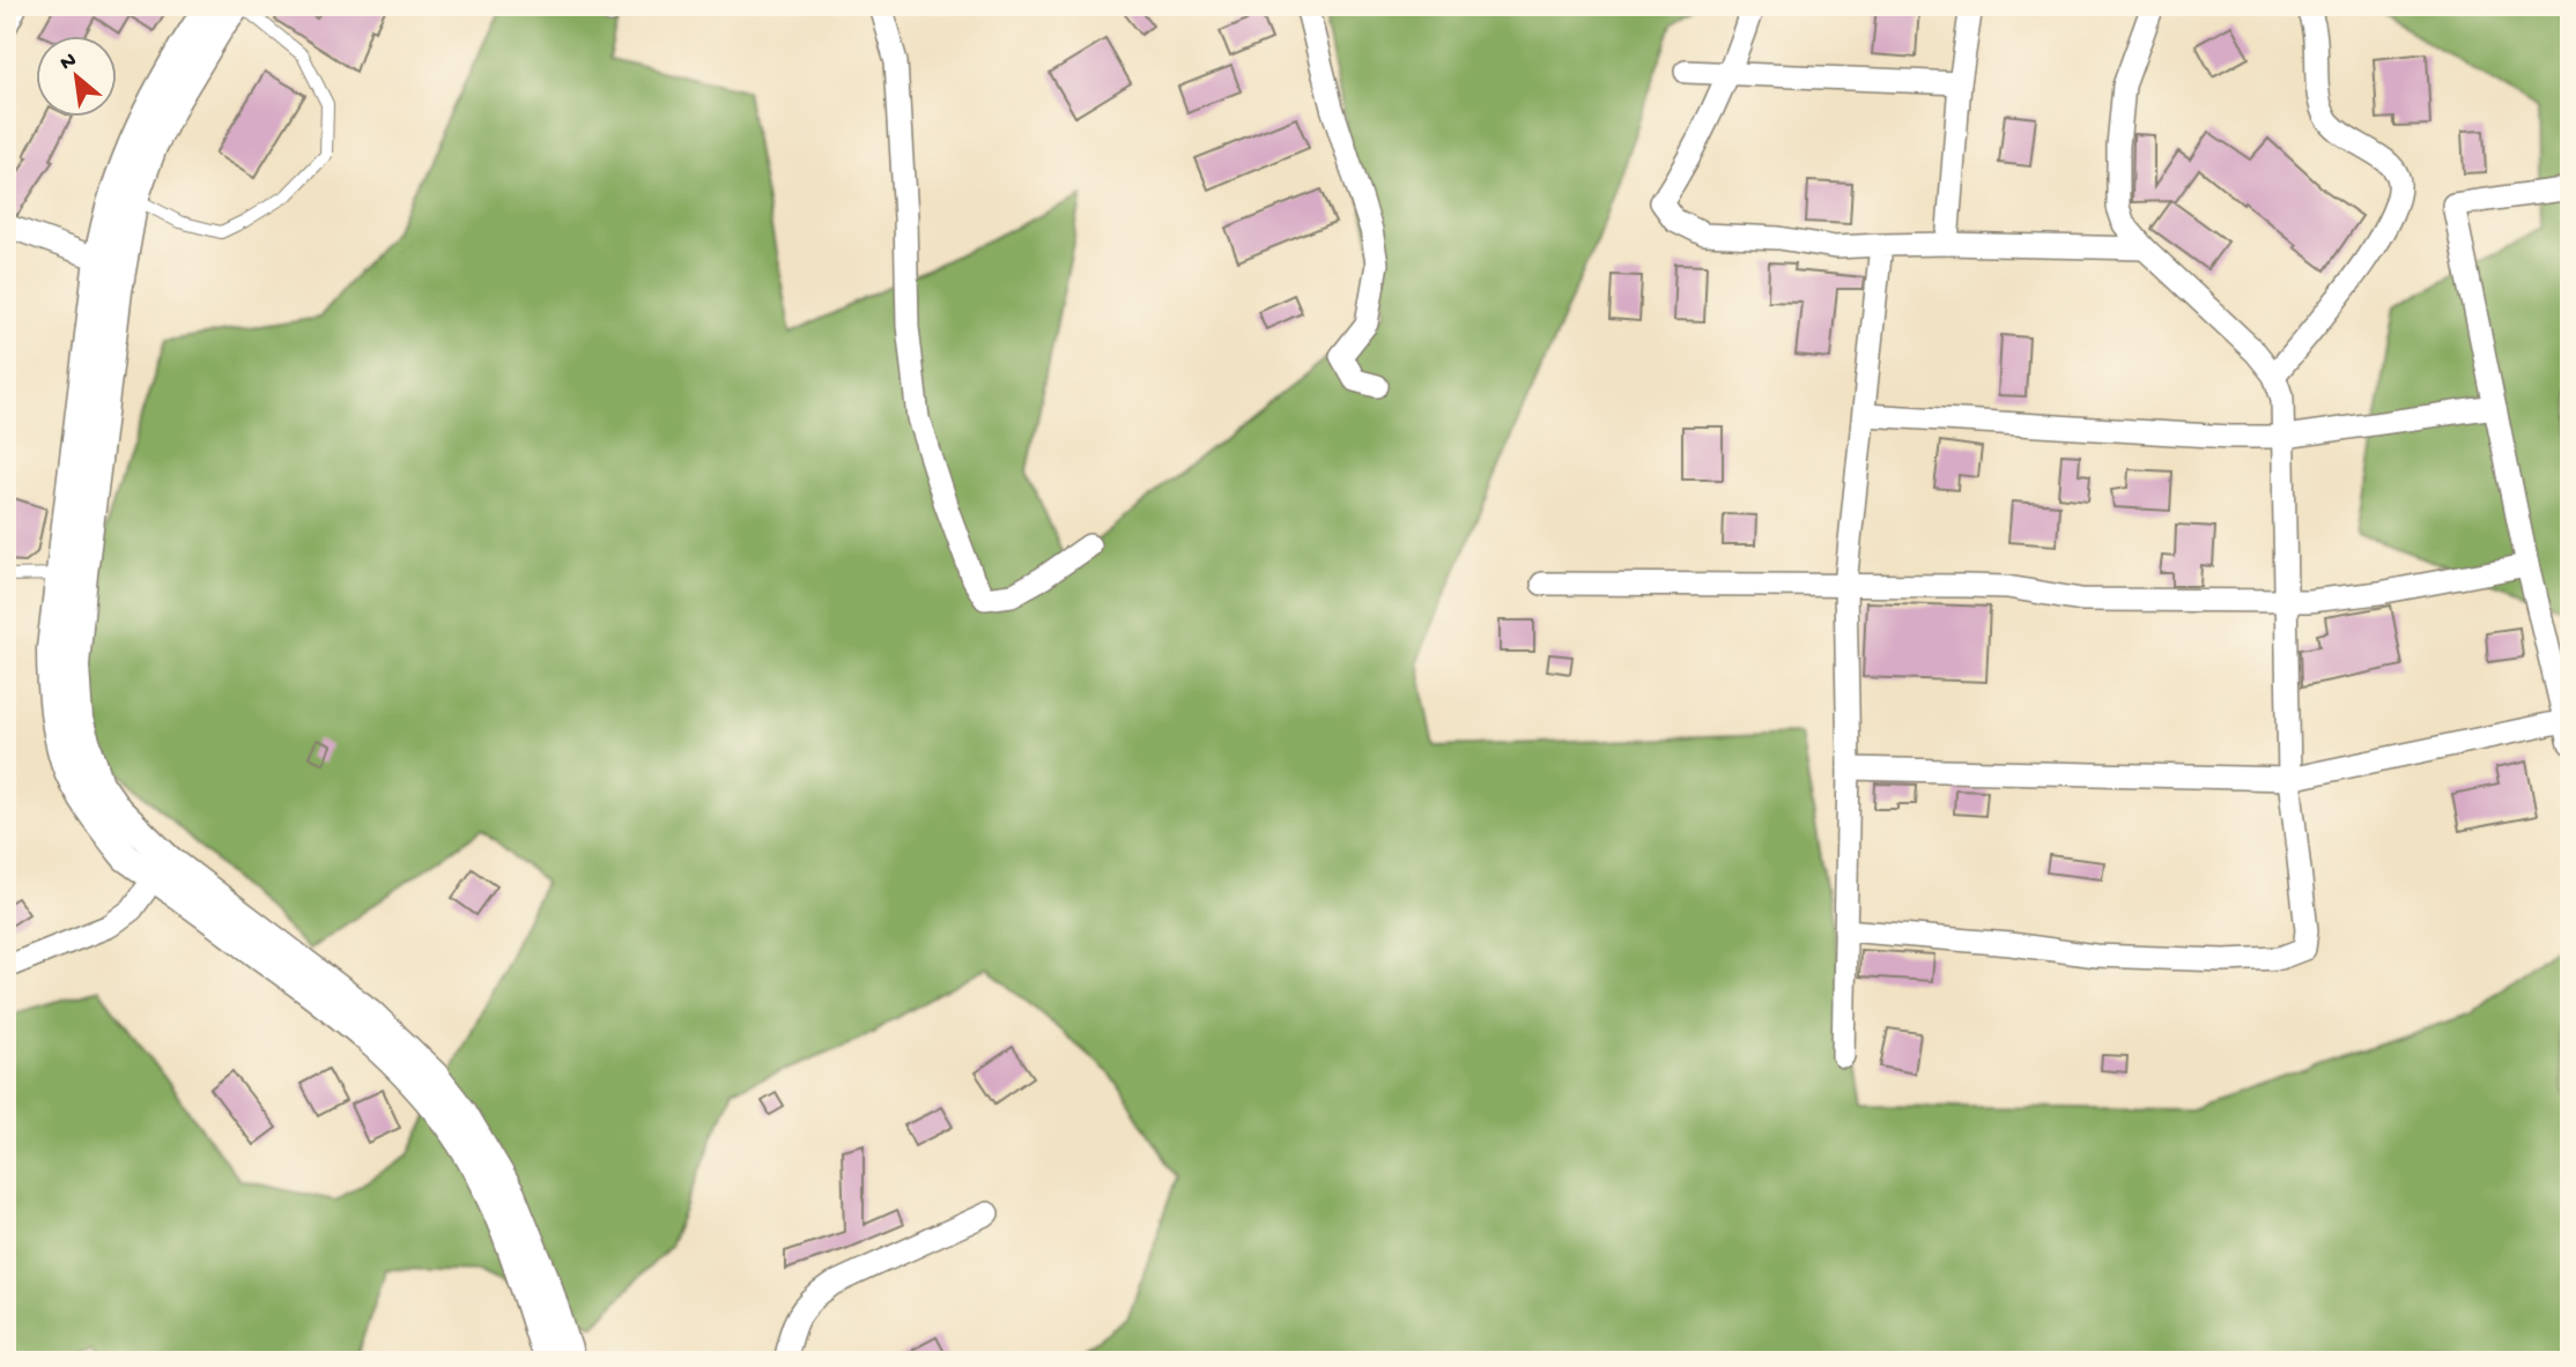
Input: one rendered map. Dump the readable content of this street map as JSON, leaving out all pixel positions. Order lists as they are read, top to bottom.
{
  "north": "top left"
}
